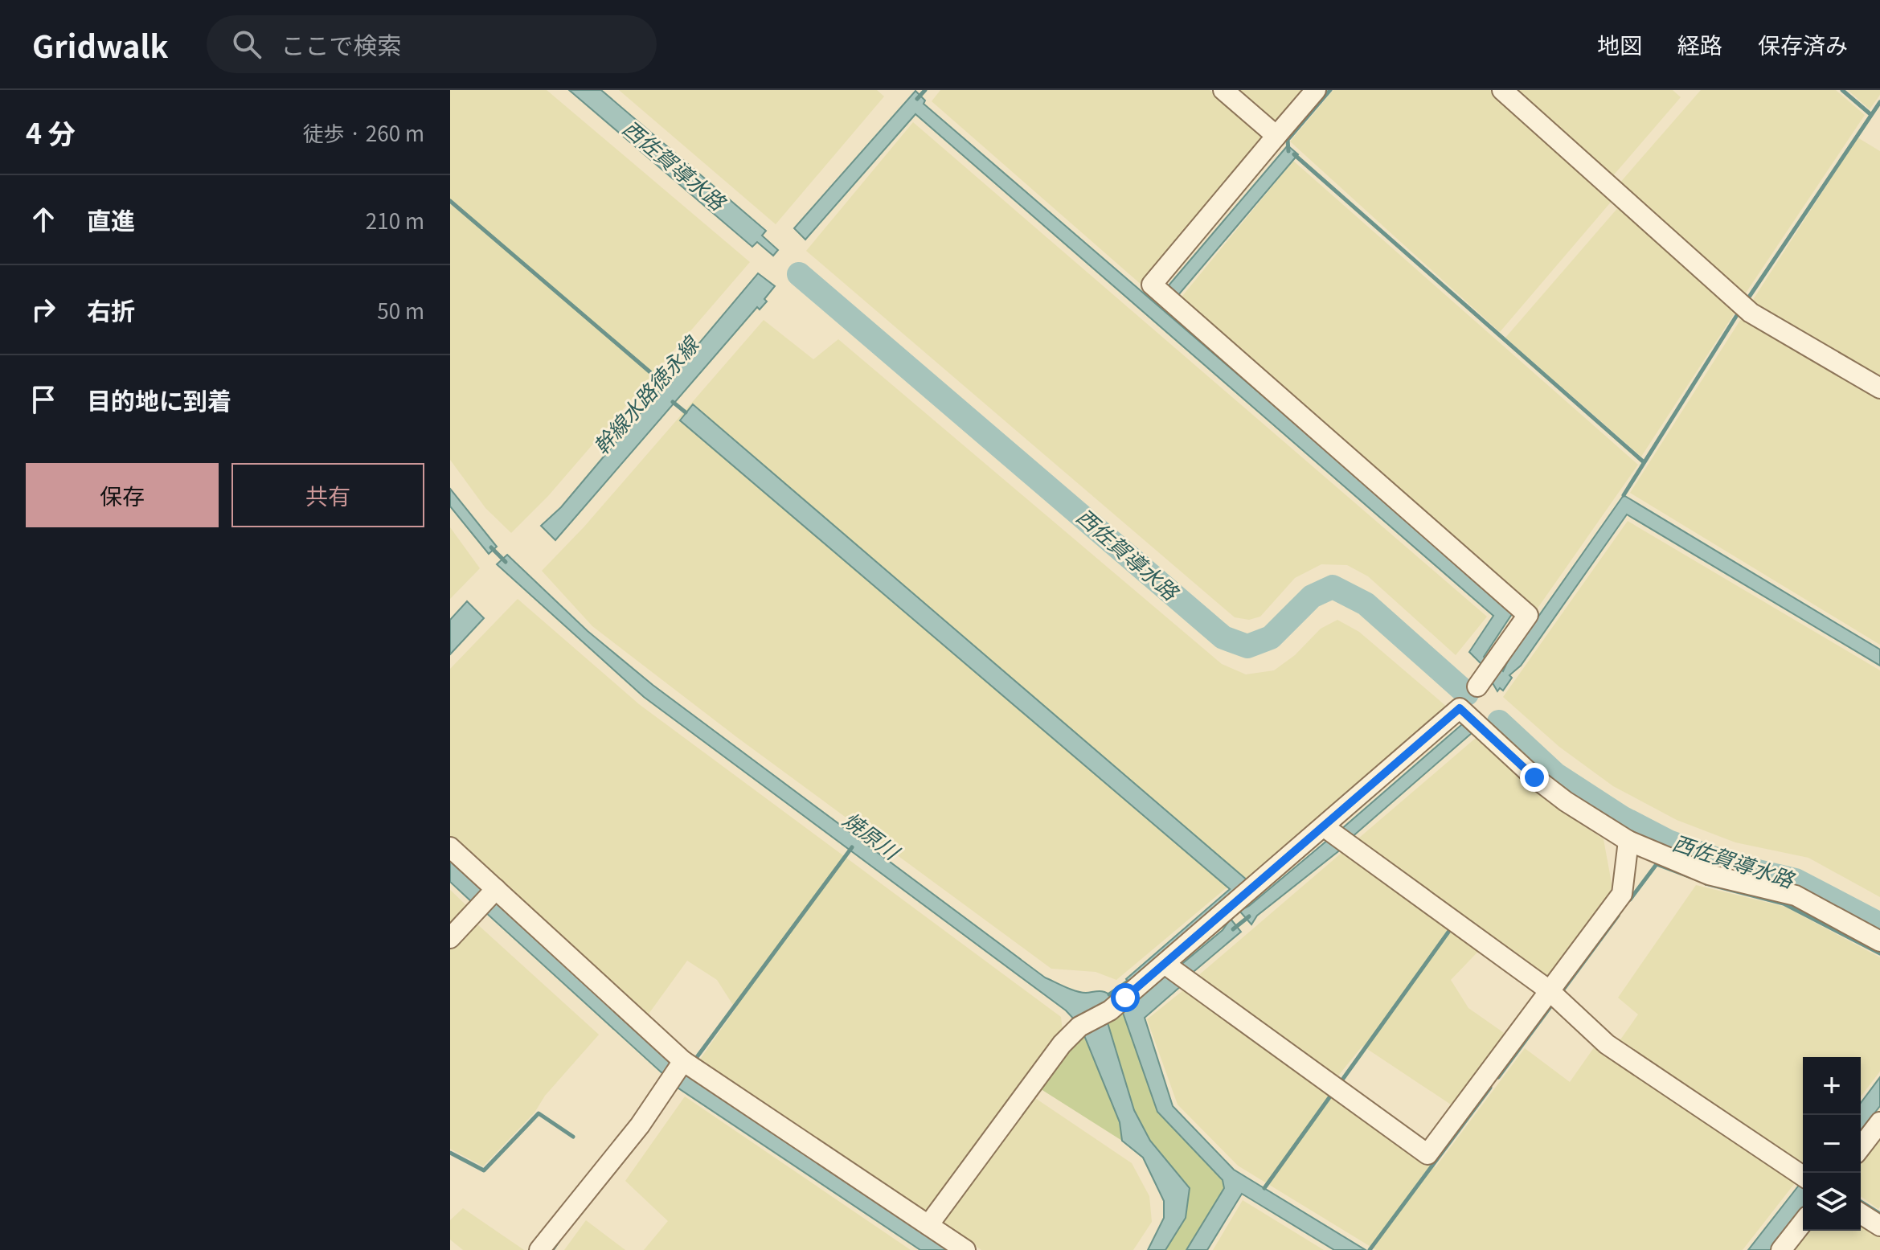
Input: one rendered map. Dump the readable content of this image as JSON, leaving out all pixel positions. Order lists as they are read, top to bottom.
{
  "water": ["西佐賀導水路", "幹線水路徳永線", "焼原川"],
  "page": {
    "header": "Gridwalk",
    "search": "ここで検索",
    "nav": ["地図", "経路", "保存済み"],
    "heading": ["4 分", "徒歩 · 260 m"],
    "list": [
      ["直進", "210 m"],
      ["右折", "50 m"],
      "目的地に到着"
    ],
    "buttons": ["保存", "共有"],
    "map_buttons": ["+", "−"]
  }
}
